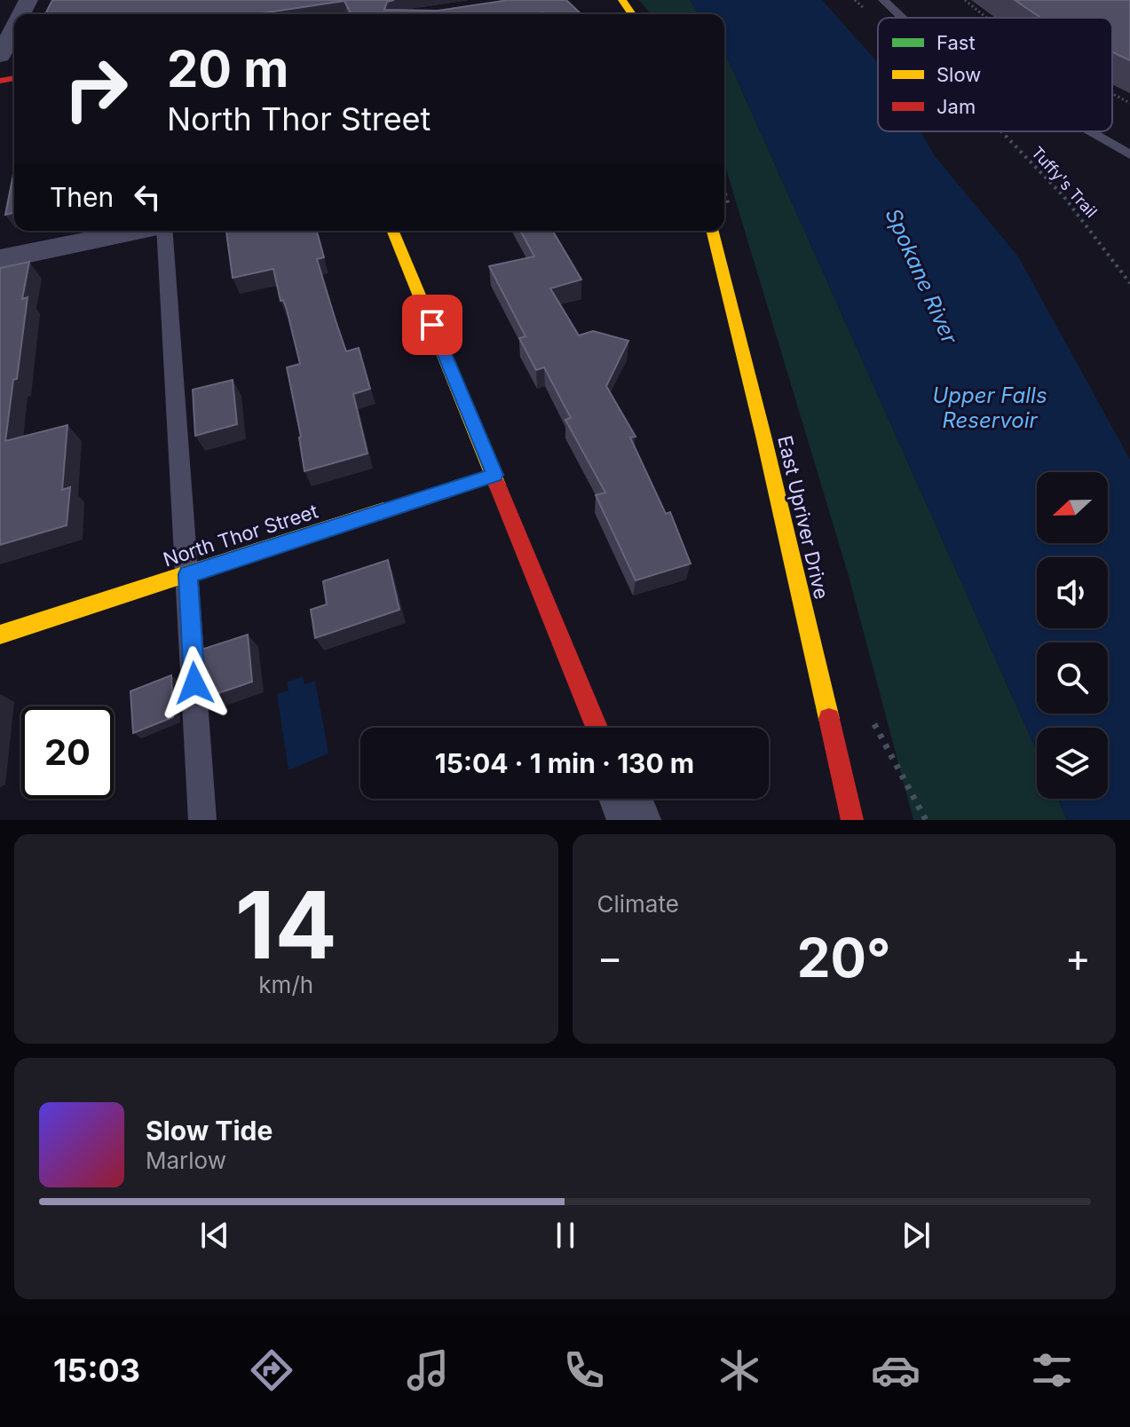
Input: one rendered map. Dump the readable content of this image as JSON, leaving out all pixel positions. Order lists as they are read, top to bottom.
{
  "streets": {
    "street": ["East Upriver Drive", "North Thor Street"],
    "path": ["Tuffy's Trail"]
  },
  "water": ["Spokane River", "Upper Falls Reservoir"],
  "legend": ["Fast", "Slow", "Jam"],
  "north": "left",
  "page": {
    "turn": ["20 m", "North Thor Street"],
    "then": "Then",
    "limit": "20",
    "trip": "15:04 · 1 min · 130 m",
    "tile": [
      ["14", "km/h"],
      "Climate"
    ],
    "heat": ["−", "20°", "+"],
    "song": ["Slow Tide", "Marlow"],
    "tabs": "15:03"
  }
}
